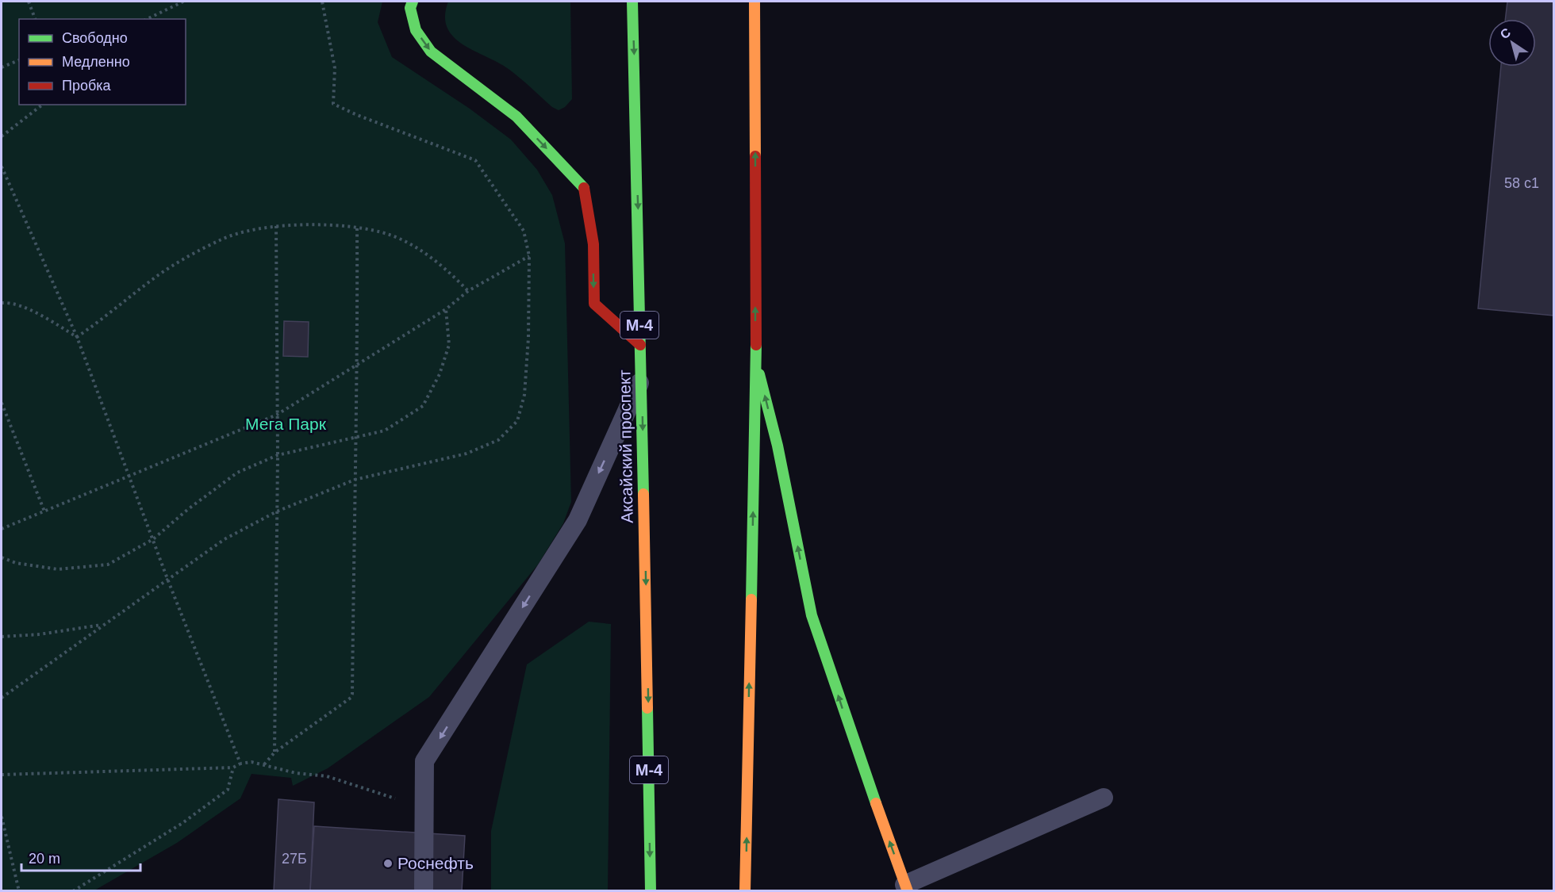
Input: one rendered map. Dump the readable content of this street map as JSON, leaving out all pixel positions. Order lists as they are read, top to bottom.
{
  "streets": {
    "main road": ["М-4", "Аксайский проспект"]
  },
  "one_way": ["Аксайский проспект"],
  "parks": ["Мега Парк"],
  "places": ["Роснефть"],
  "house_numbers": ["58 с1", "27Б"],
  "legend": ["Свободно", "Медленно", "Пробка"],
  "scale_bar": "20 m",
  "north": "top left"
}
